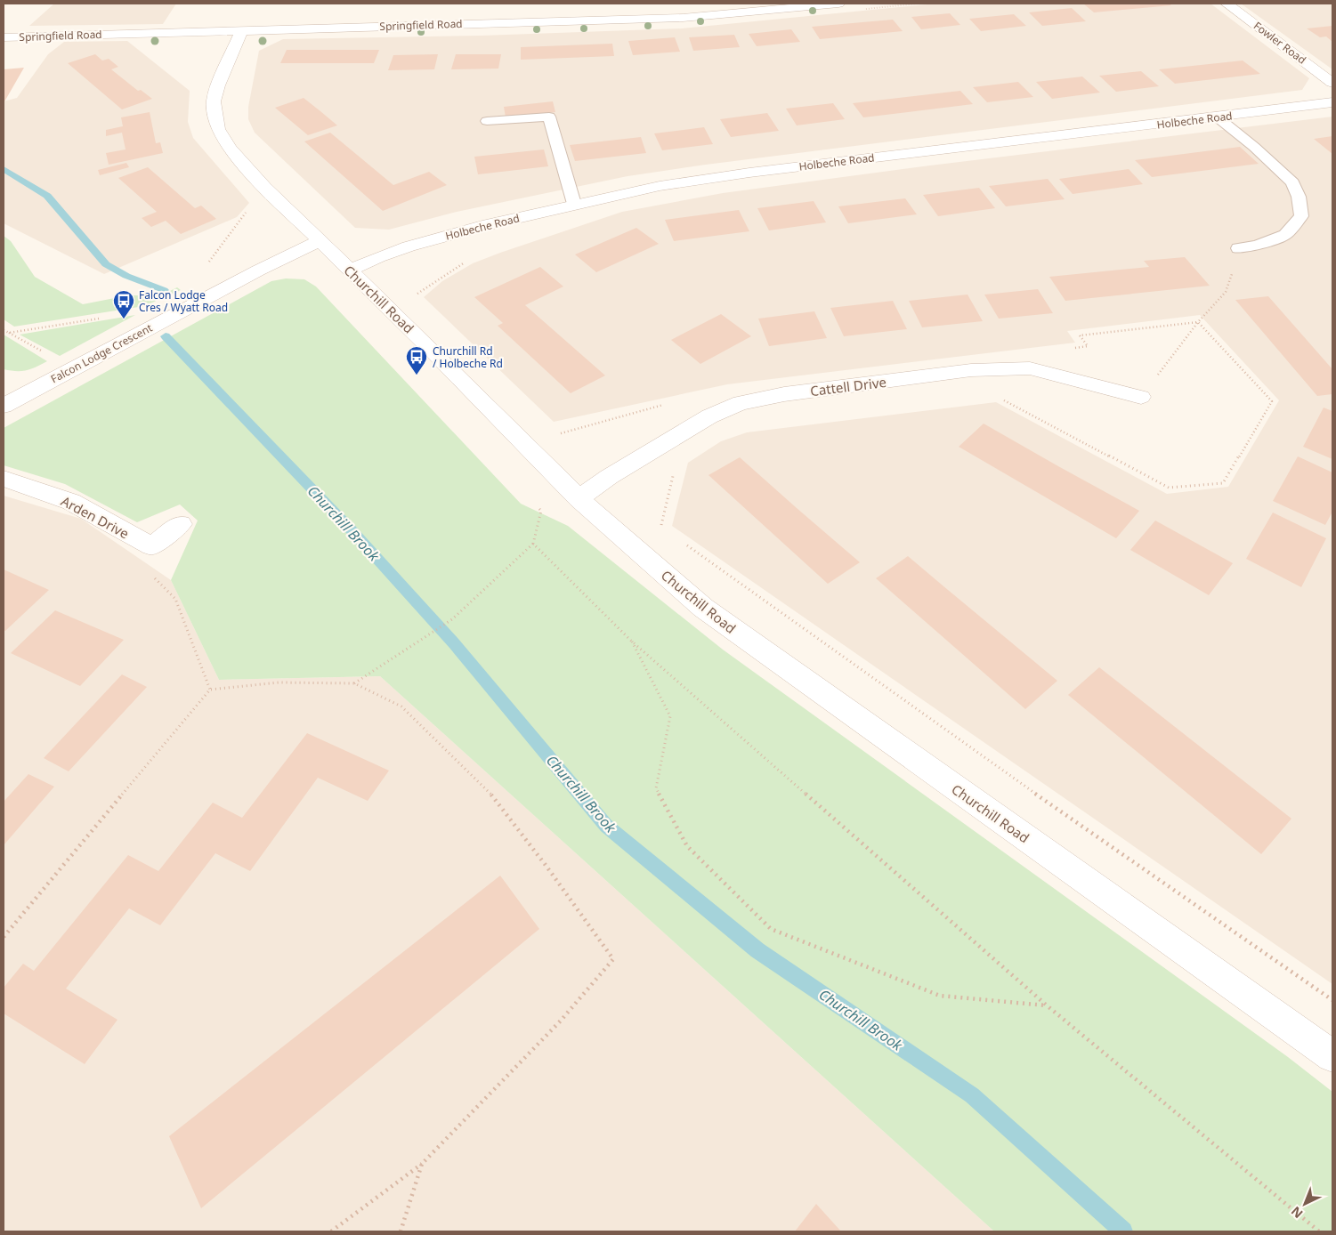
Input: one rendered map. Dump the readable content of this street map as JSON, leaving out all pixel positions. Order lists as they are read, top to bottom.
{
  "streets": {
    "street": [
      "Springfield Road",
      "Fowler Road",
      "Holbeche Road",
      "Churchill Road",
      "Falcon Lodge Crescent",
      "Cattell Drive",
      "Arden Drive"
    ]
  },
  "crossings": [
    ["Springfield Road", "Churchill Road"],
    ["Holbeche Road", "Churchill Road"],
    ["Churchill Road", "Falcon Lodge Crescent"],
    ["Churchill Road", "Cattell Drive"]
  ],
  "water": ["Churchill Brook"],
  "places": {
    "bus stop": ["Falcon Lodge Cres / Wyatt Road", "Churchill Rd / Holbeche Rd"]
  },
  "north": "bottom left"
}
